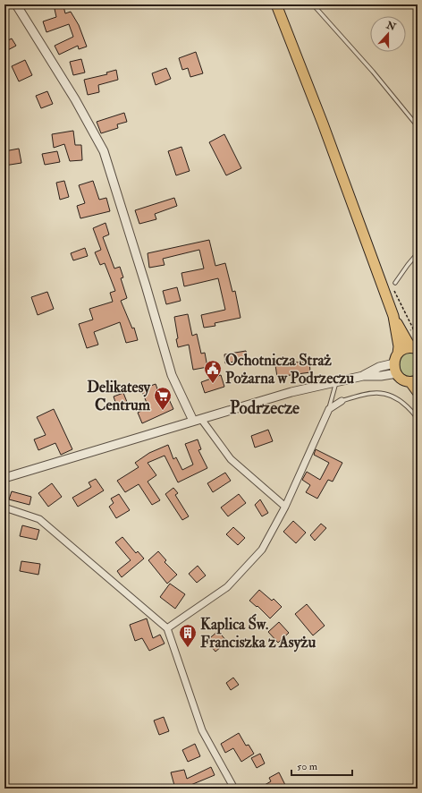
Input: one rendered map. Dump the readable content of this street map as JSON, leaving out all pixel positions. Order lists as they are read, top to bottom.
{
  "districts": ["Podrzecze"],
  "places": {
    "public building": ["Ochotnicza Straż Pożarna w Podrzeczu"],
    "supermarket": ["Delikatesy Centrum"],
    "building": ["Kaplica Św. Franciszka z Asyżu"]
  },
  "scale_bar": "50 m",
  "north": "top"
}
